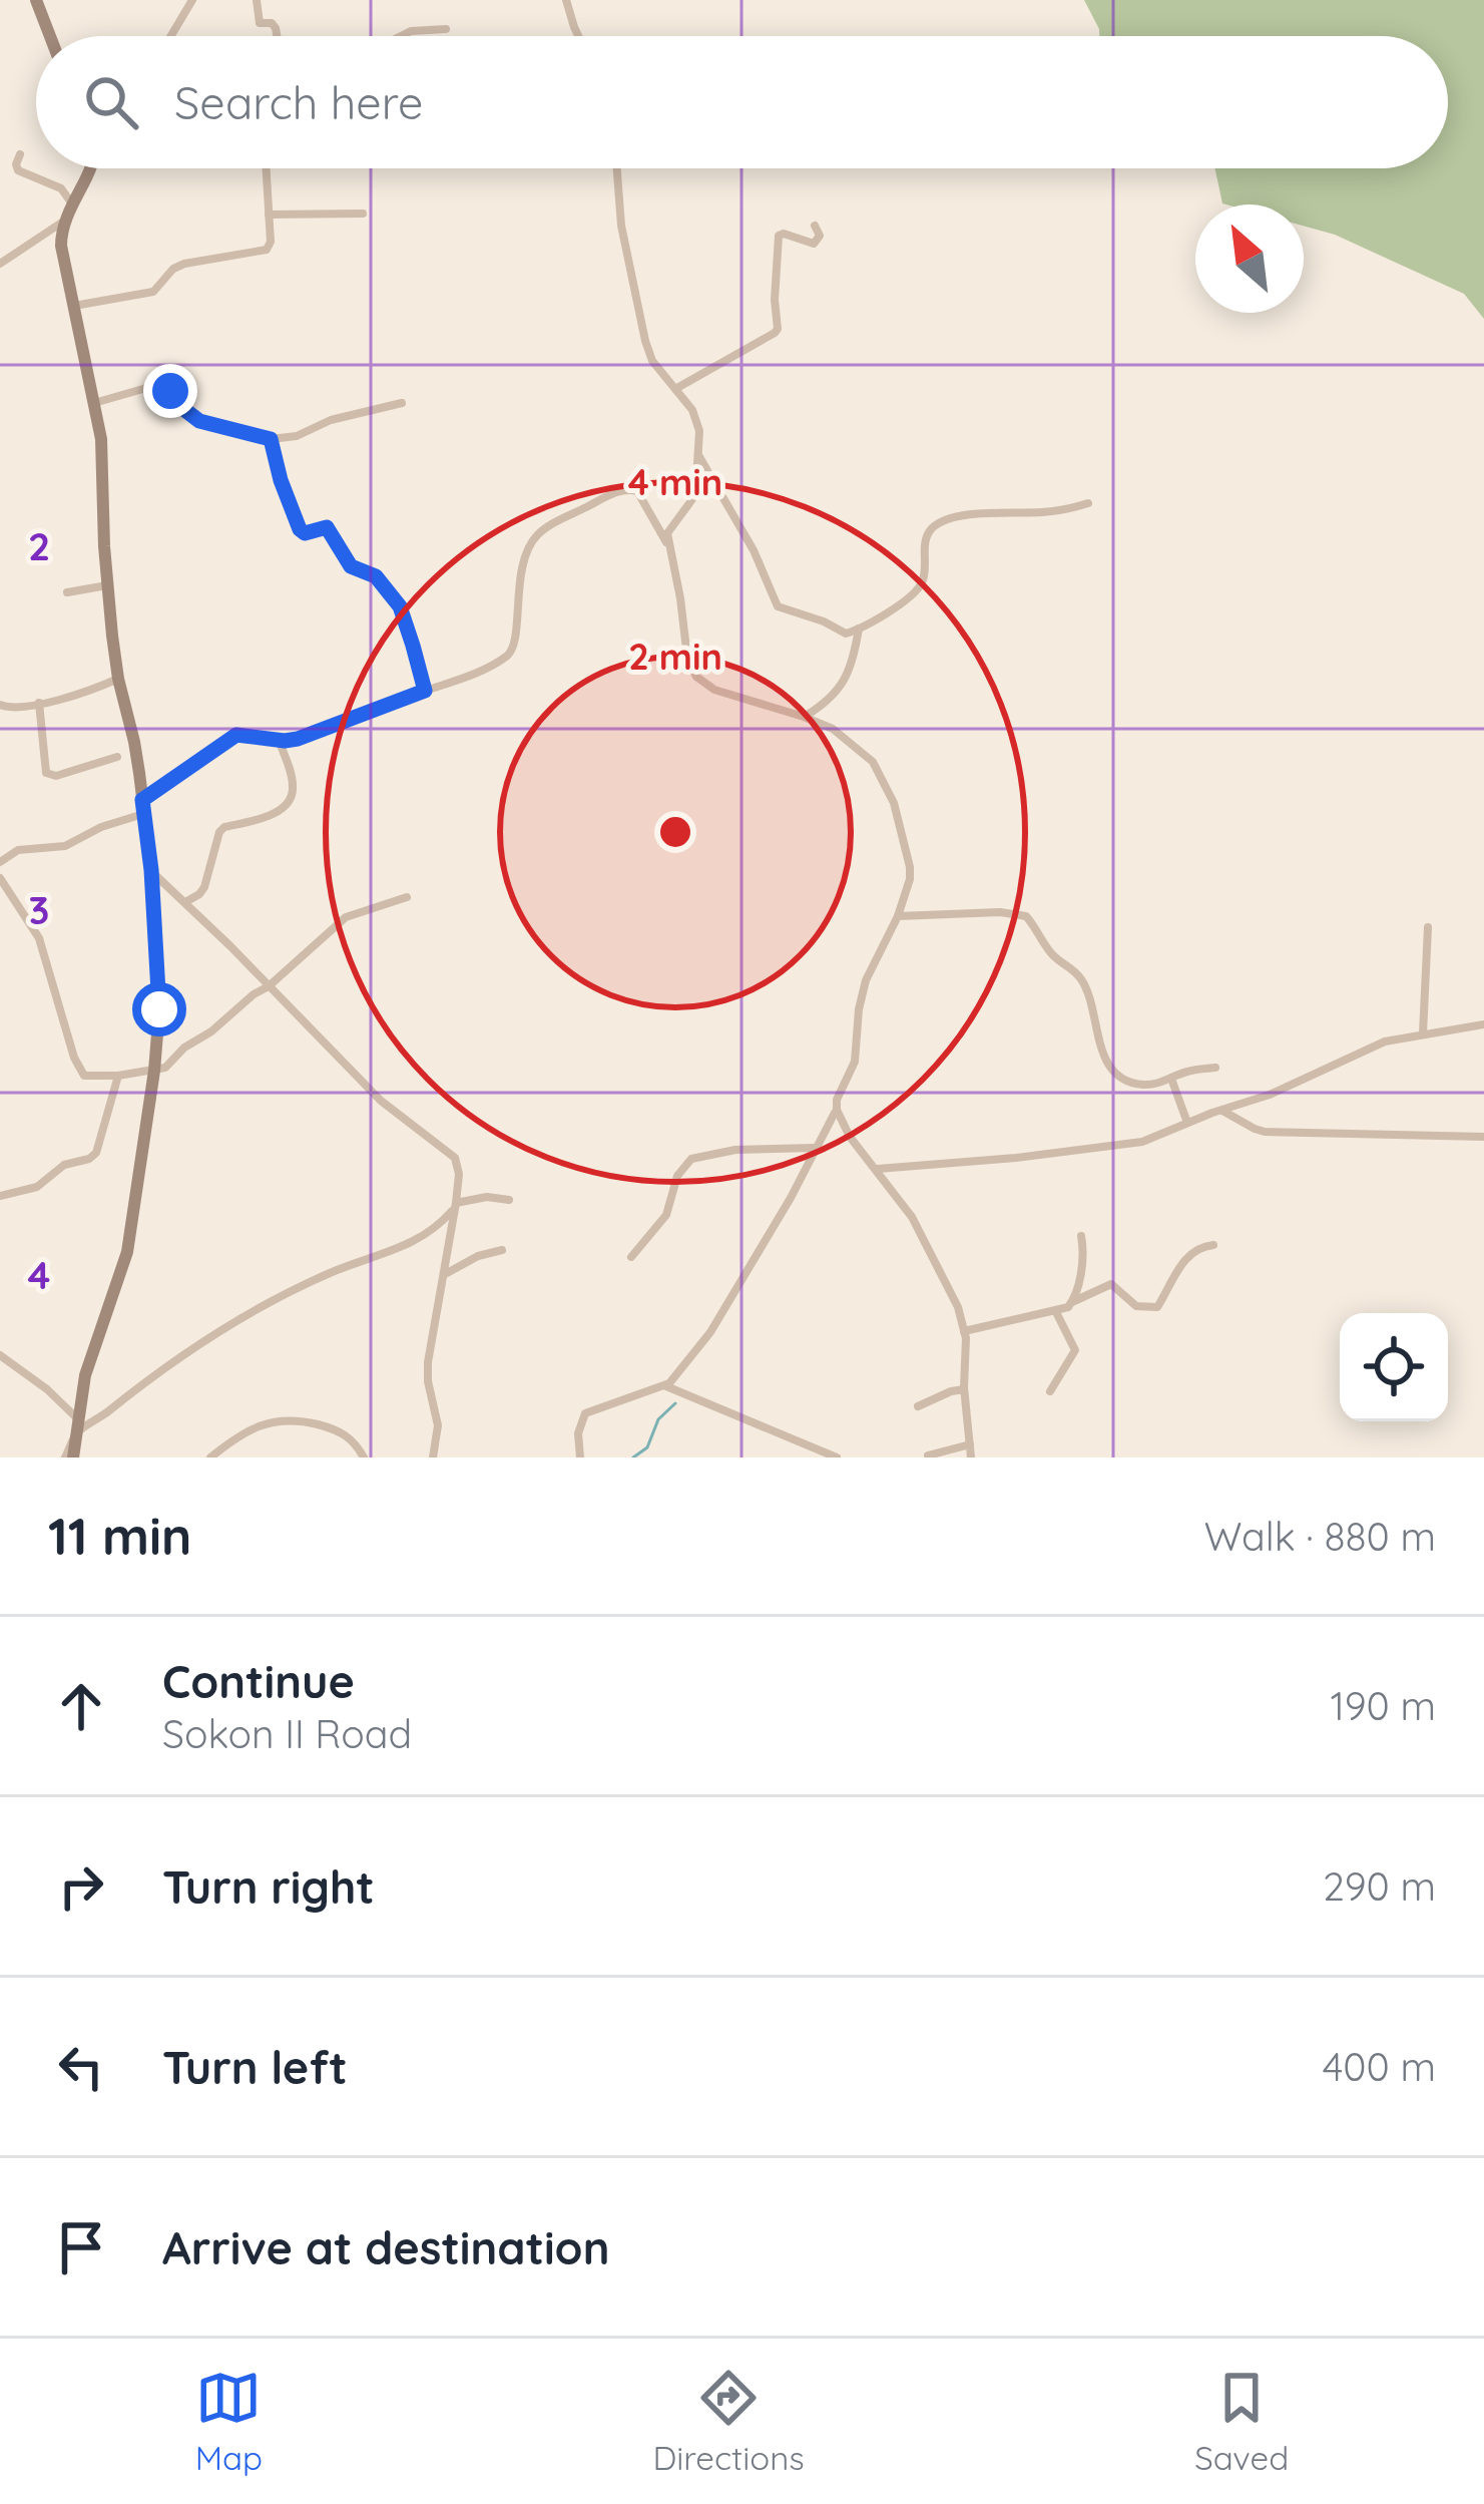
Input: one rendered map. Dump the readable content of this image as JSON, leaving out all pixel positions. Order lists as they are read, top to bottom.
{
  "north": "top left",
  "page": {
    "search": "Search here",
    "heading": ["11 min", "Walk · 880 m"],
    "list": [
      ["Continue", "Sokon II Road", "190 m"],
      ["Turn right", "290 m"],
      ["Turn left", "400 m"],
      "Arrive at destination"
    ],
    "nav": ["Map", "Directions", "Saved"]
  },
  "grid": {
    "rows": ["2", "3", "4"]
  },
  "rings": ["4 min", "2 min"]
}
